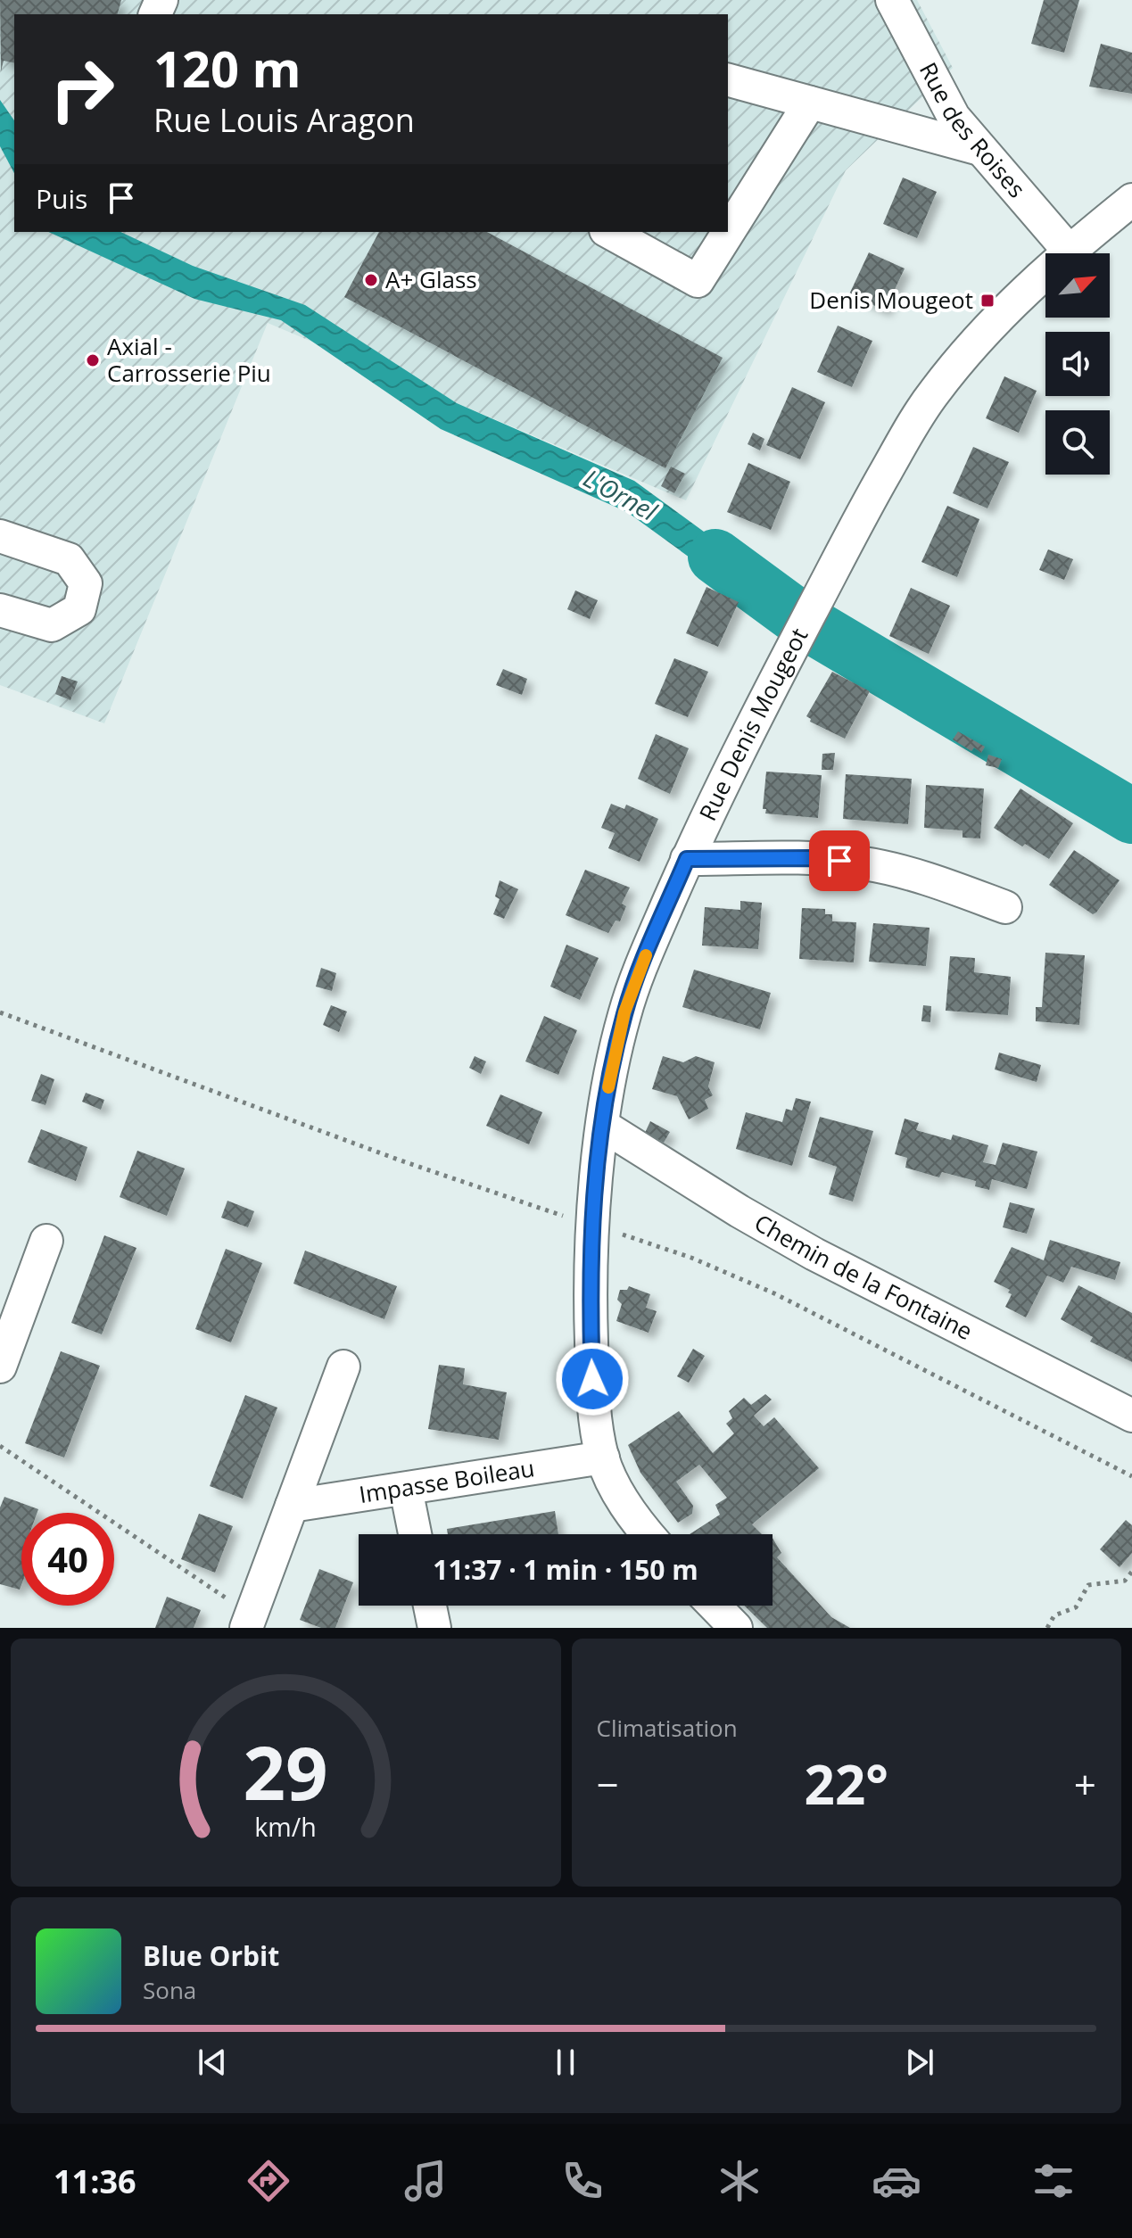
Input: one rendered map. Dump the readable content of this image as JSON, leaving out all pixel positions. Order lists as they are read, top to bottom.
{
  "streets": {
    "street": [
      "Rue des Roises",
      "Rue Denis Mougeot",
      "Chemin de la Fontaine",
      "Impasse Boileau"
    ]
  },
  "crossings": [
    ["Rue des Roises", "Rue Denis Mougeot"],
    ["Rue Denis Mougeot", "Chemin de la Fontaine"],
    ["Rue Denis Mougeot", "Impasse Boileau"]
  ],
  "water": ["L'Ornel"],
  "places": {
    "other": ["A+ Glass", "Axial - Carrosserie Piu"],
    "transit": ["Denis Mougeot"]
  },
  "north": "top right",
  "page": {
    "turn": ["120 m", "Rue Louis Aragon"],
    "then": "Puis",
    "limit": "40",
    "trip": "11:37 · 1 min · 150 m",
    "tile": "Climatisation",
    "heat": ["−", "22°", "+"],
    "song": ["Blue Orbit", "Sona"],
    "tabs": "11:36",
    "gauge": ["29", "km/h"]
  }
}
